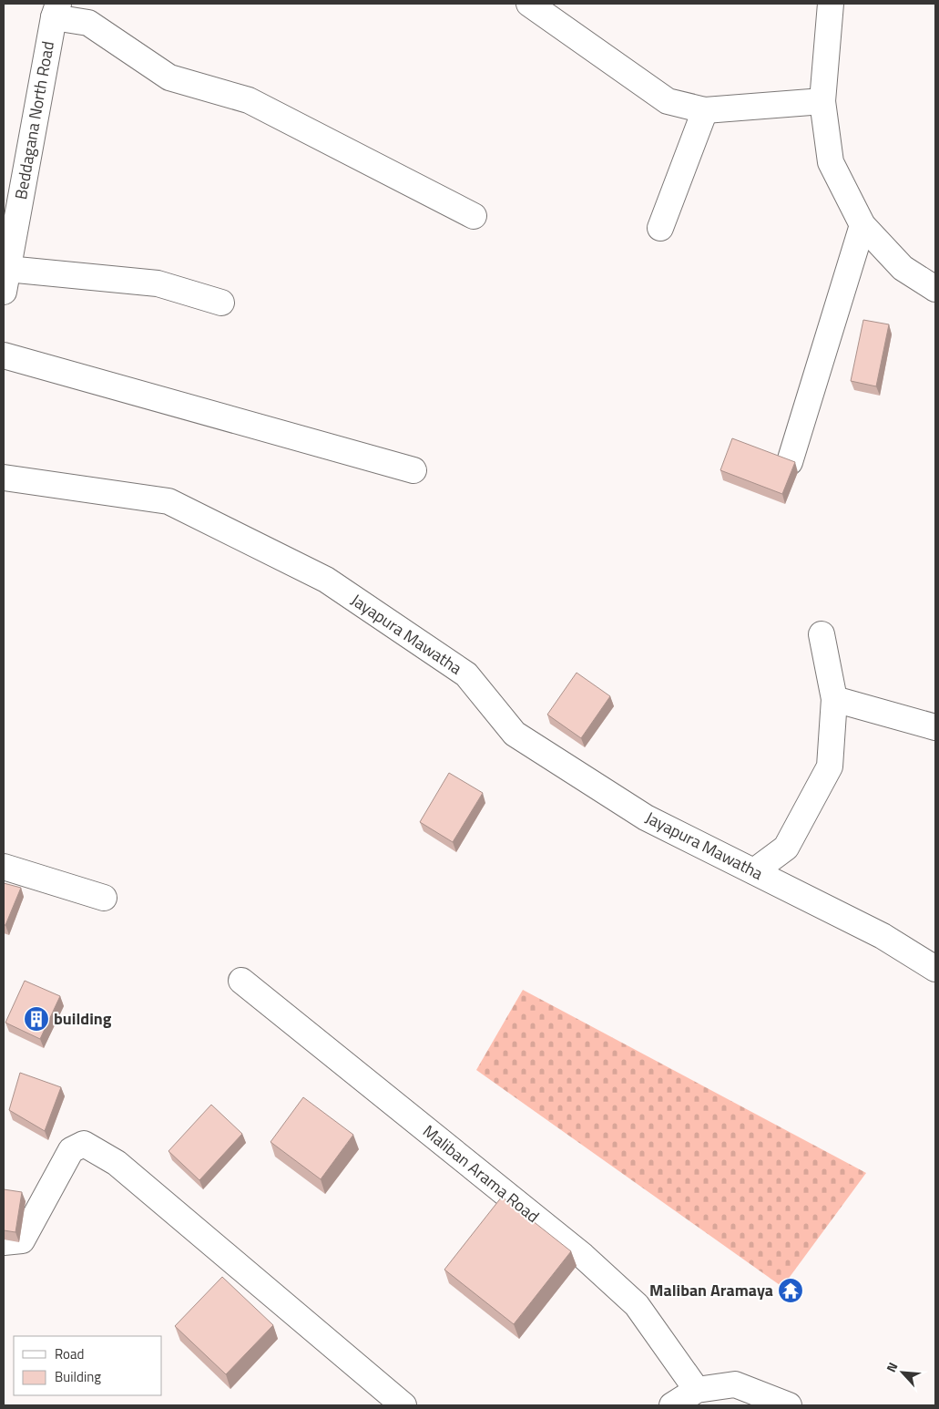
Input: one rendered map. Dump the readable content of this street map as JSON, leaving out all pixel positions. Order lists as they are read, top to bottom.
{
  "streets": {
    "street": ["Beddagana North Road", "Jayapura Mawatha", "Maliban Arama Road"]
  },
  "places": {
    "building": ["building"],
    "temple": ["Maliban Aramaya"]
  },
  "legend": ["Road", "Building"],
  "north": "top left"
}
